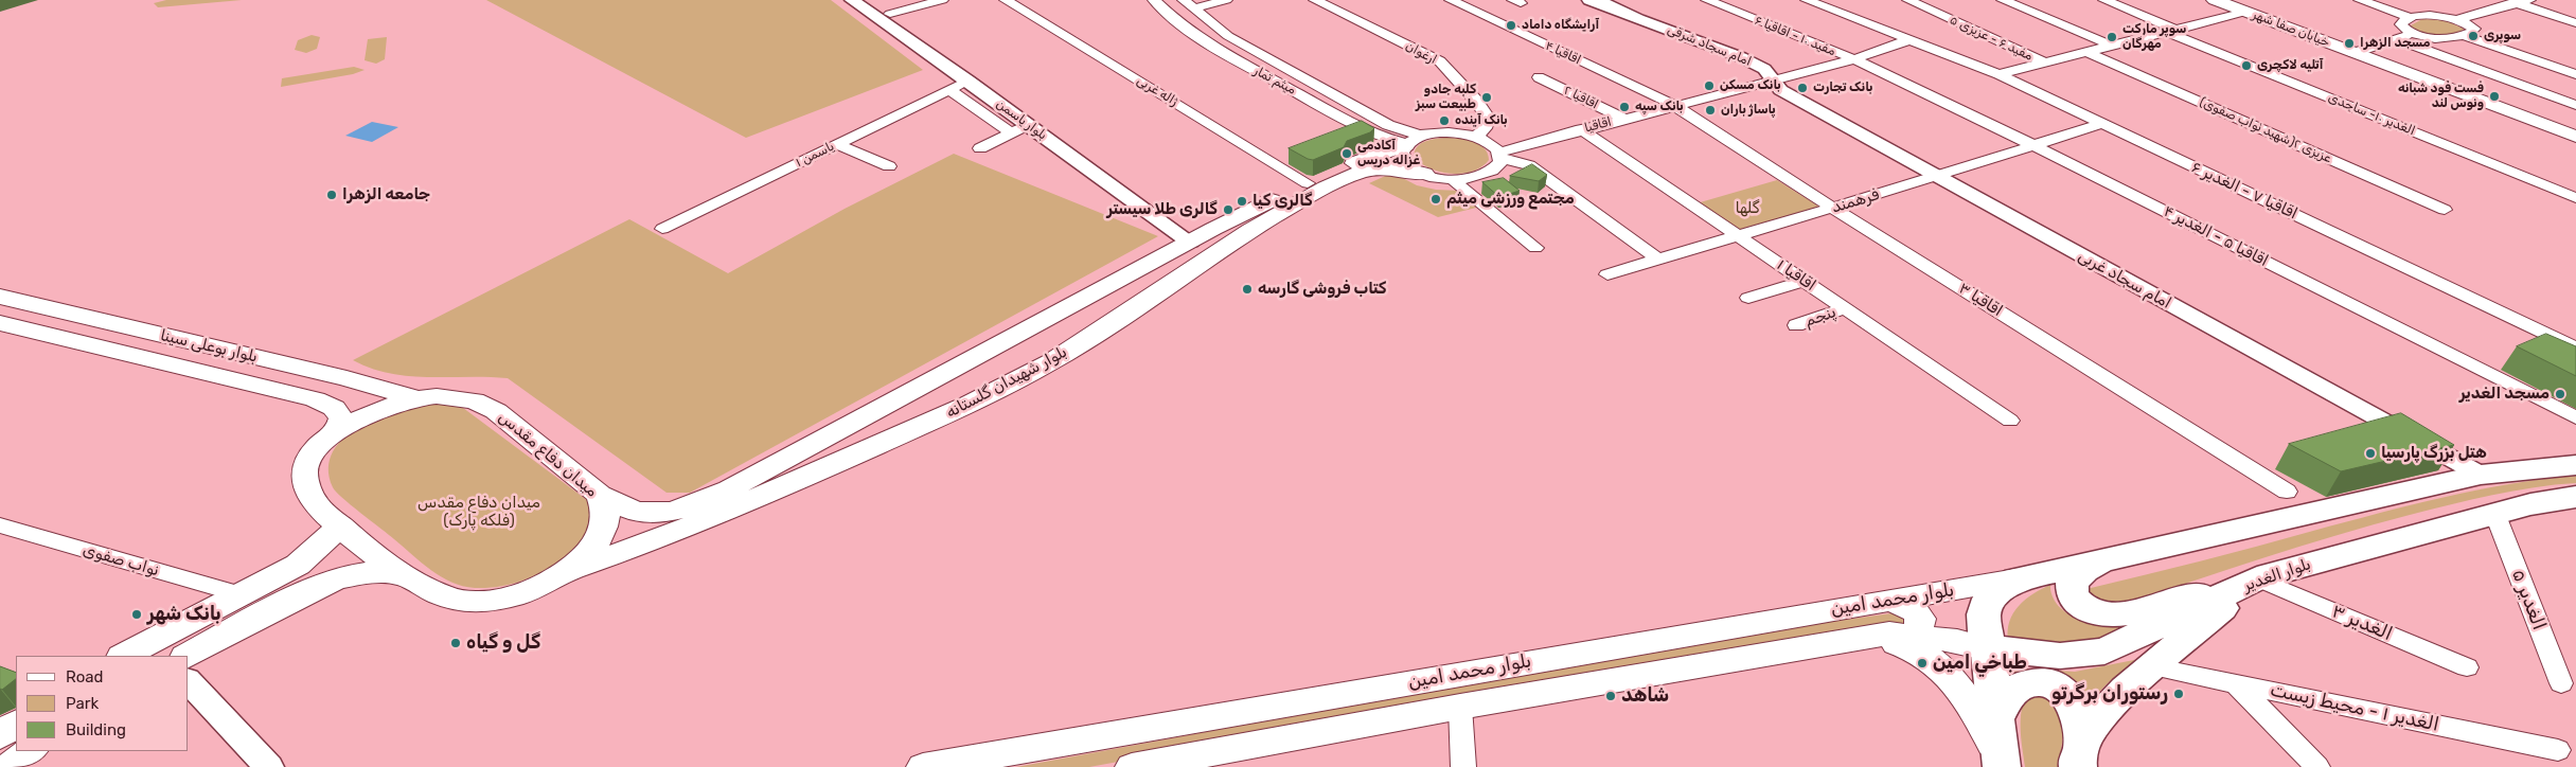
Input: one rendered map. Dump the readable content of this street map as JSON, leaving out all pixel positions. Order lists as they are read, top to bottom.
{
  "streets": {
    "main road": [
      "خیابان صفا شهر",
      "بلوار بوعلی سینا",
      "بلوار شهیدان گلستانه",
      "میدان دفاع مقدس",
      "بلوار الغدیر",
      "بلوار محمد امین"
    ],
    "street": [
      "مفید ۱۰ - اقاقیا ۶",
      "مفید ۶ - عزیزی ۵",
      "امام سجاد شرقی",
      "ارغوان",
      "اقاقیا ۴",
      "میثم تمار",
      "ژاله غربی",
      "اقاقیا ۲",
      "الغدیر ۱۰- ساجدی",
      "بلوار یاسمن",
      "اقاقیا",
      "عزیزی ۲(شهید نواب صفوی)",
      "یاسمن ۱",
      "اقاقیا ۷ - الغدیر ۶",
      "فرهمند",
      "اقاقیا ۵ - الغدیر ۴",
      "اقاقیا ۱",
      "امام سجاد غربی",
      "اقاقیا ۳",
      "پنجم",
      "نواب صفوی",
      "الغدیر ۵",
      "الغدیر ۳",
      "الغدیر ۱ - محیط زیست"
    ]
  },
  "crossings": [
    ["مفید ۱۰ - اقاقیا ۶", "اقاقیا"],
    ["مفید ۱۰ - اقاقیا ۶", "اقاقیا ۵ - الغدیر ۴"],
    ["امام سجاد شرقی", "اقاقیا"],
    ["امام سجاد شرقی", "امام سجاد غربی"],
    ["ارغوان", "میثم تمار"],
    ["اقاقیا ۴", "اقاقیا"],
    ["اقاقیا ۴", "اقاقیا ۳"],
    ["اقاقیا ۲", "اقاقیا"],
    ["بلوار یاسمن", "یاسمن ۱"],
    ["اقاقیا", "اقاقیا ۷ - الغدیر ۶"],
    ["اقاقیا", "اقاقیا ۵ - الغدیر ۴"],
    ["اقاقیا", "اقاقیا ۱"],
    ["اقاقیا", "امام سجاد غربی"],
    ["اقاقیا", "اقاقیا ۳"],
    ["اقاقیا ۷ - الغدیر ۶", "فرهمند"],
    ["فرهمند", "اقاقیا ۵ - الغدیر ۴"],
    ["فرهمند", "اقاقیا ۱"],
    ["فرهمند", "امام سجاد غربی"],
    ["فرهمند", "اقاقیا ۳"],
    ["اقاقیا ۱", "پنجم"],
    ["بلوار بوعلی سینا", "میدان دفاع مقدس"],
    ["بلوار شهیدان گلستانه", "میدان دفاع مقدس"],
    ["بلوار الغدیر", "الغدیر ۵"],
    ["بلوار الغدیر", "الغدیر ۳"]
  ],
  "parks": ["گلها", "میدان دفاع مقدس (فلکه پارک)"],
  "places": [
    "آرایشگاه داماد",
    "سوپری",
    "سوپر مارکت مهرگان",
    "مسجد الزهرا",
    "آتلیه لاکچری",
    "بانک مسکن",
    "بانک تجارت",
    "فست فود شبانه ونوس لند",
    "کلبه جادو طبیعت سبز",
    "بانک سپه",
    "پاساژ باران",
    "بانک آینده",
    "آکادمی غزاله دریس",
    "جامعه الزهرا",
    "مجتمع ورزشی میثم",
    "گالری کیا",
    "گالری طلا سیستر",
    "کتاب فروشی گارسه",
    "مسجد الغدیر",
    "هتل بزرگ پارسیا",
    "بانک شهر",
    "گل و گیاه",
    "طباخي امين",
    "رستوران برگرتو",
    "شاهد"
  ],
  "legend": ["Road", "Park", "Building"]
}
